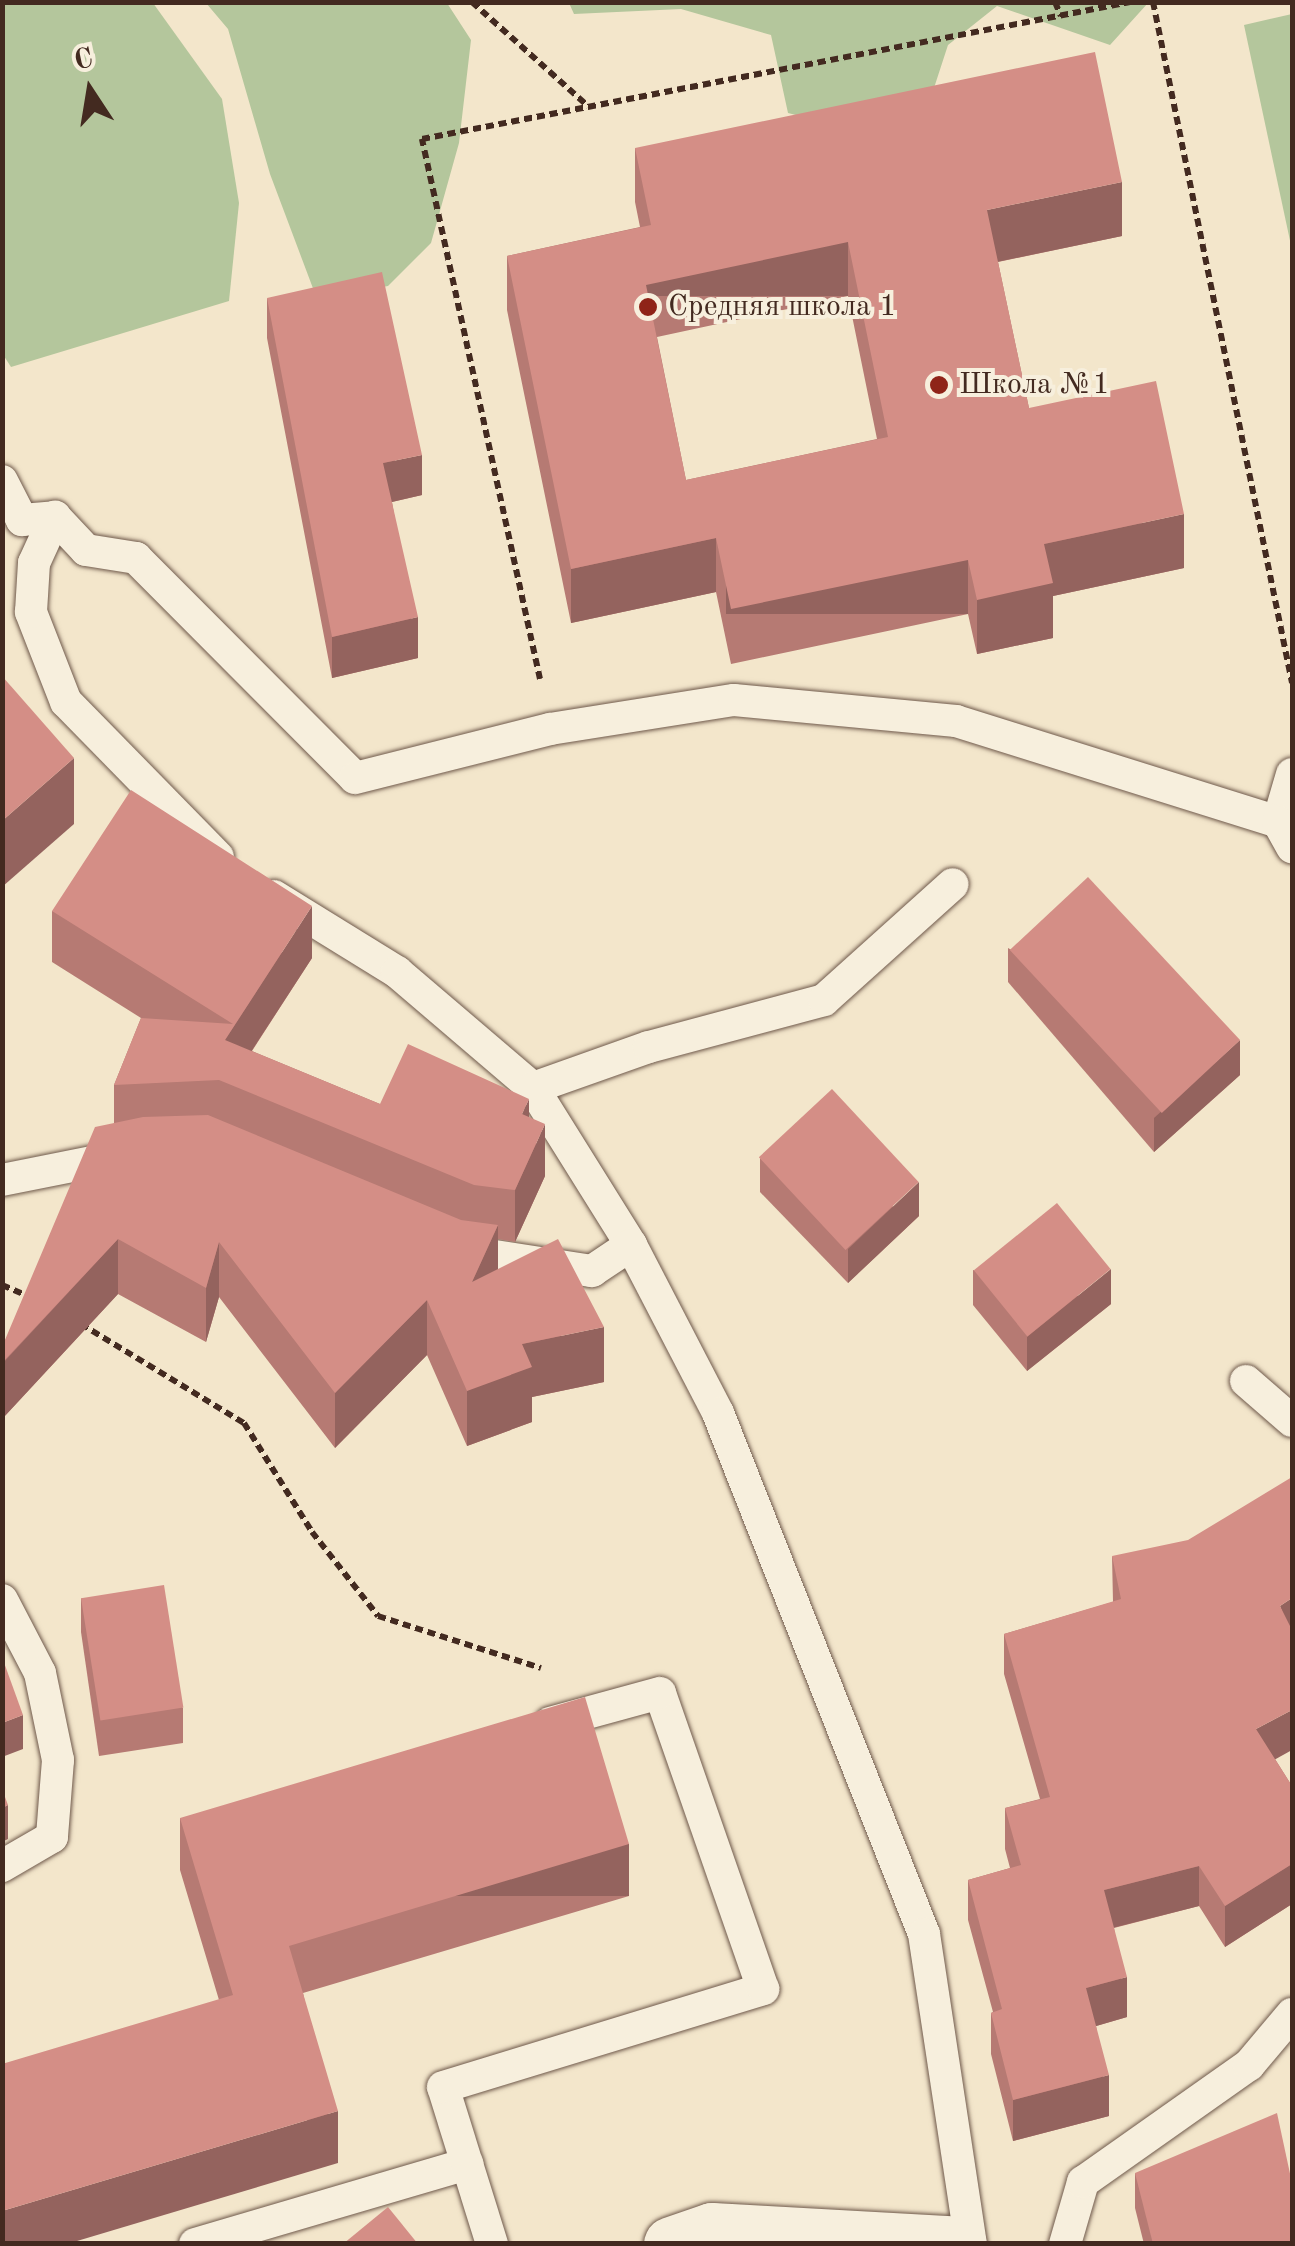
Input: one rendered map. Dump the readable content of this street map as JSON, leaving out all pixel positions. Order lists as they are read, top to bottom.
{
  "places": ["Средняя школа 1", "Школа №1"],
  "north": "top"
}
